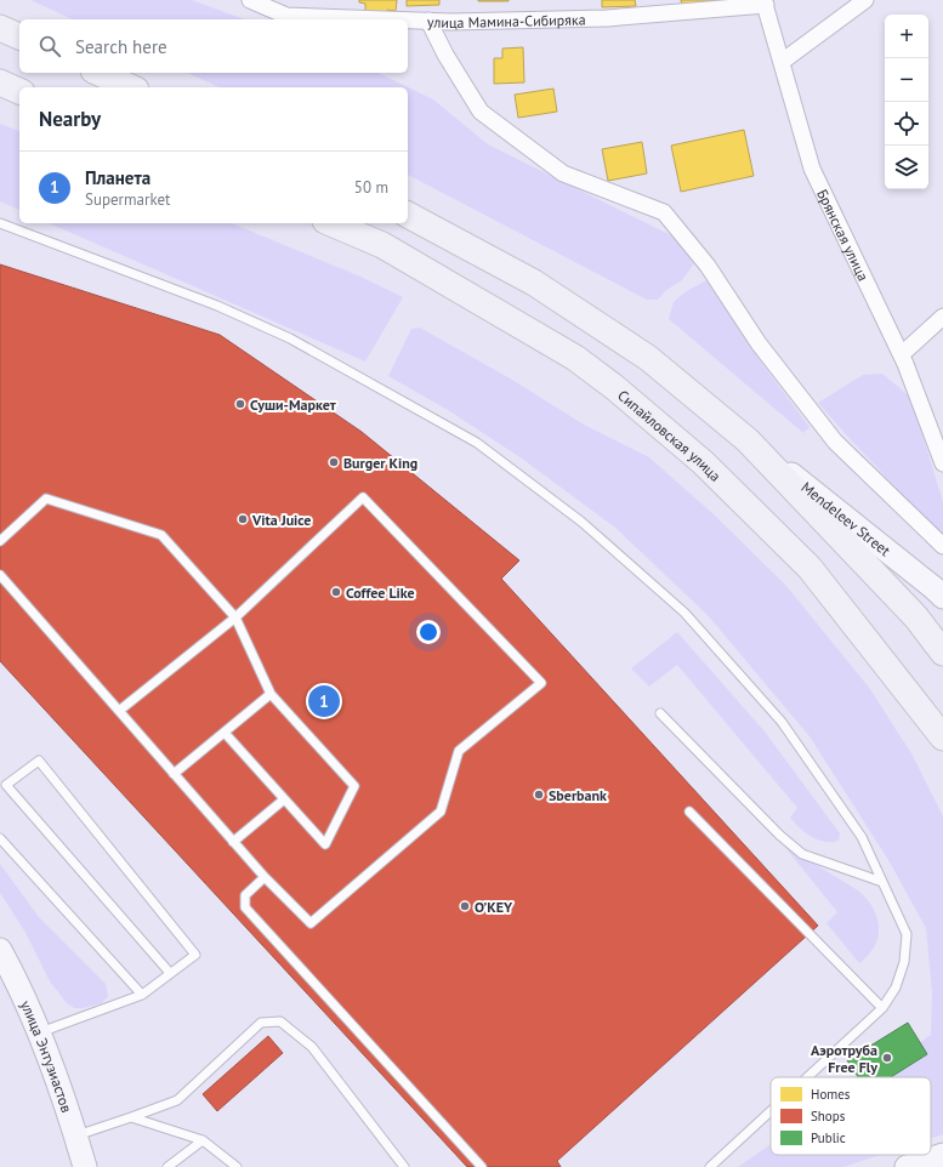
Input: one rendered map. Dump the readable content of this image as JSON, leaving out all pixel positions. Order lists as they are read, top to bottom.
{
  "streets": {
    "main road": ["Сипайловская улица", "Mendeleev Street", "улица Энтузиастов"],
    "street": ["улица Мамина-Сибиряка", "Брянская улица"]
  },
  "crossings": [
    ["улица Мамина-Сибиряка", "Брянская улица"]
  ],
  "places": [
    "Суши-Маркет",
    "Burger King",
    "Vita Juice",
    "Coffee Like",
    "Sberbank",
    "O’KEY",
    "Аэротруба Free Fly"
  ],
  "legend": ["Homes", "Shops", "Public"],
  "page": {
    "map_buttons": ["+", "−"],
    "search": "Search here",
    "heading": "Nearby",
    "list": [
      {
        "mark": "1",
        "name": "Планета",
        "note": "Supermarket",
        "value": "50 m"
      }
    ],
    "pins": "1"
  }
}
